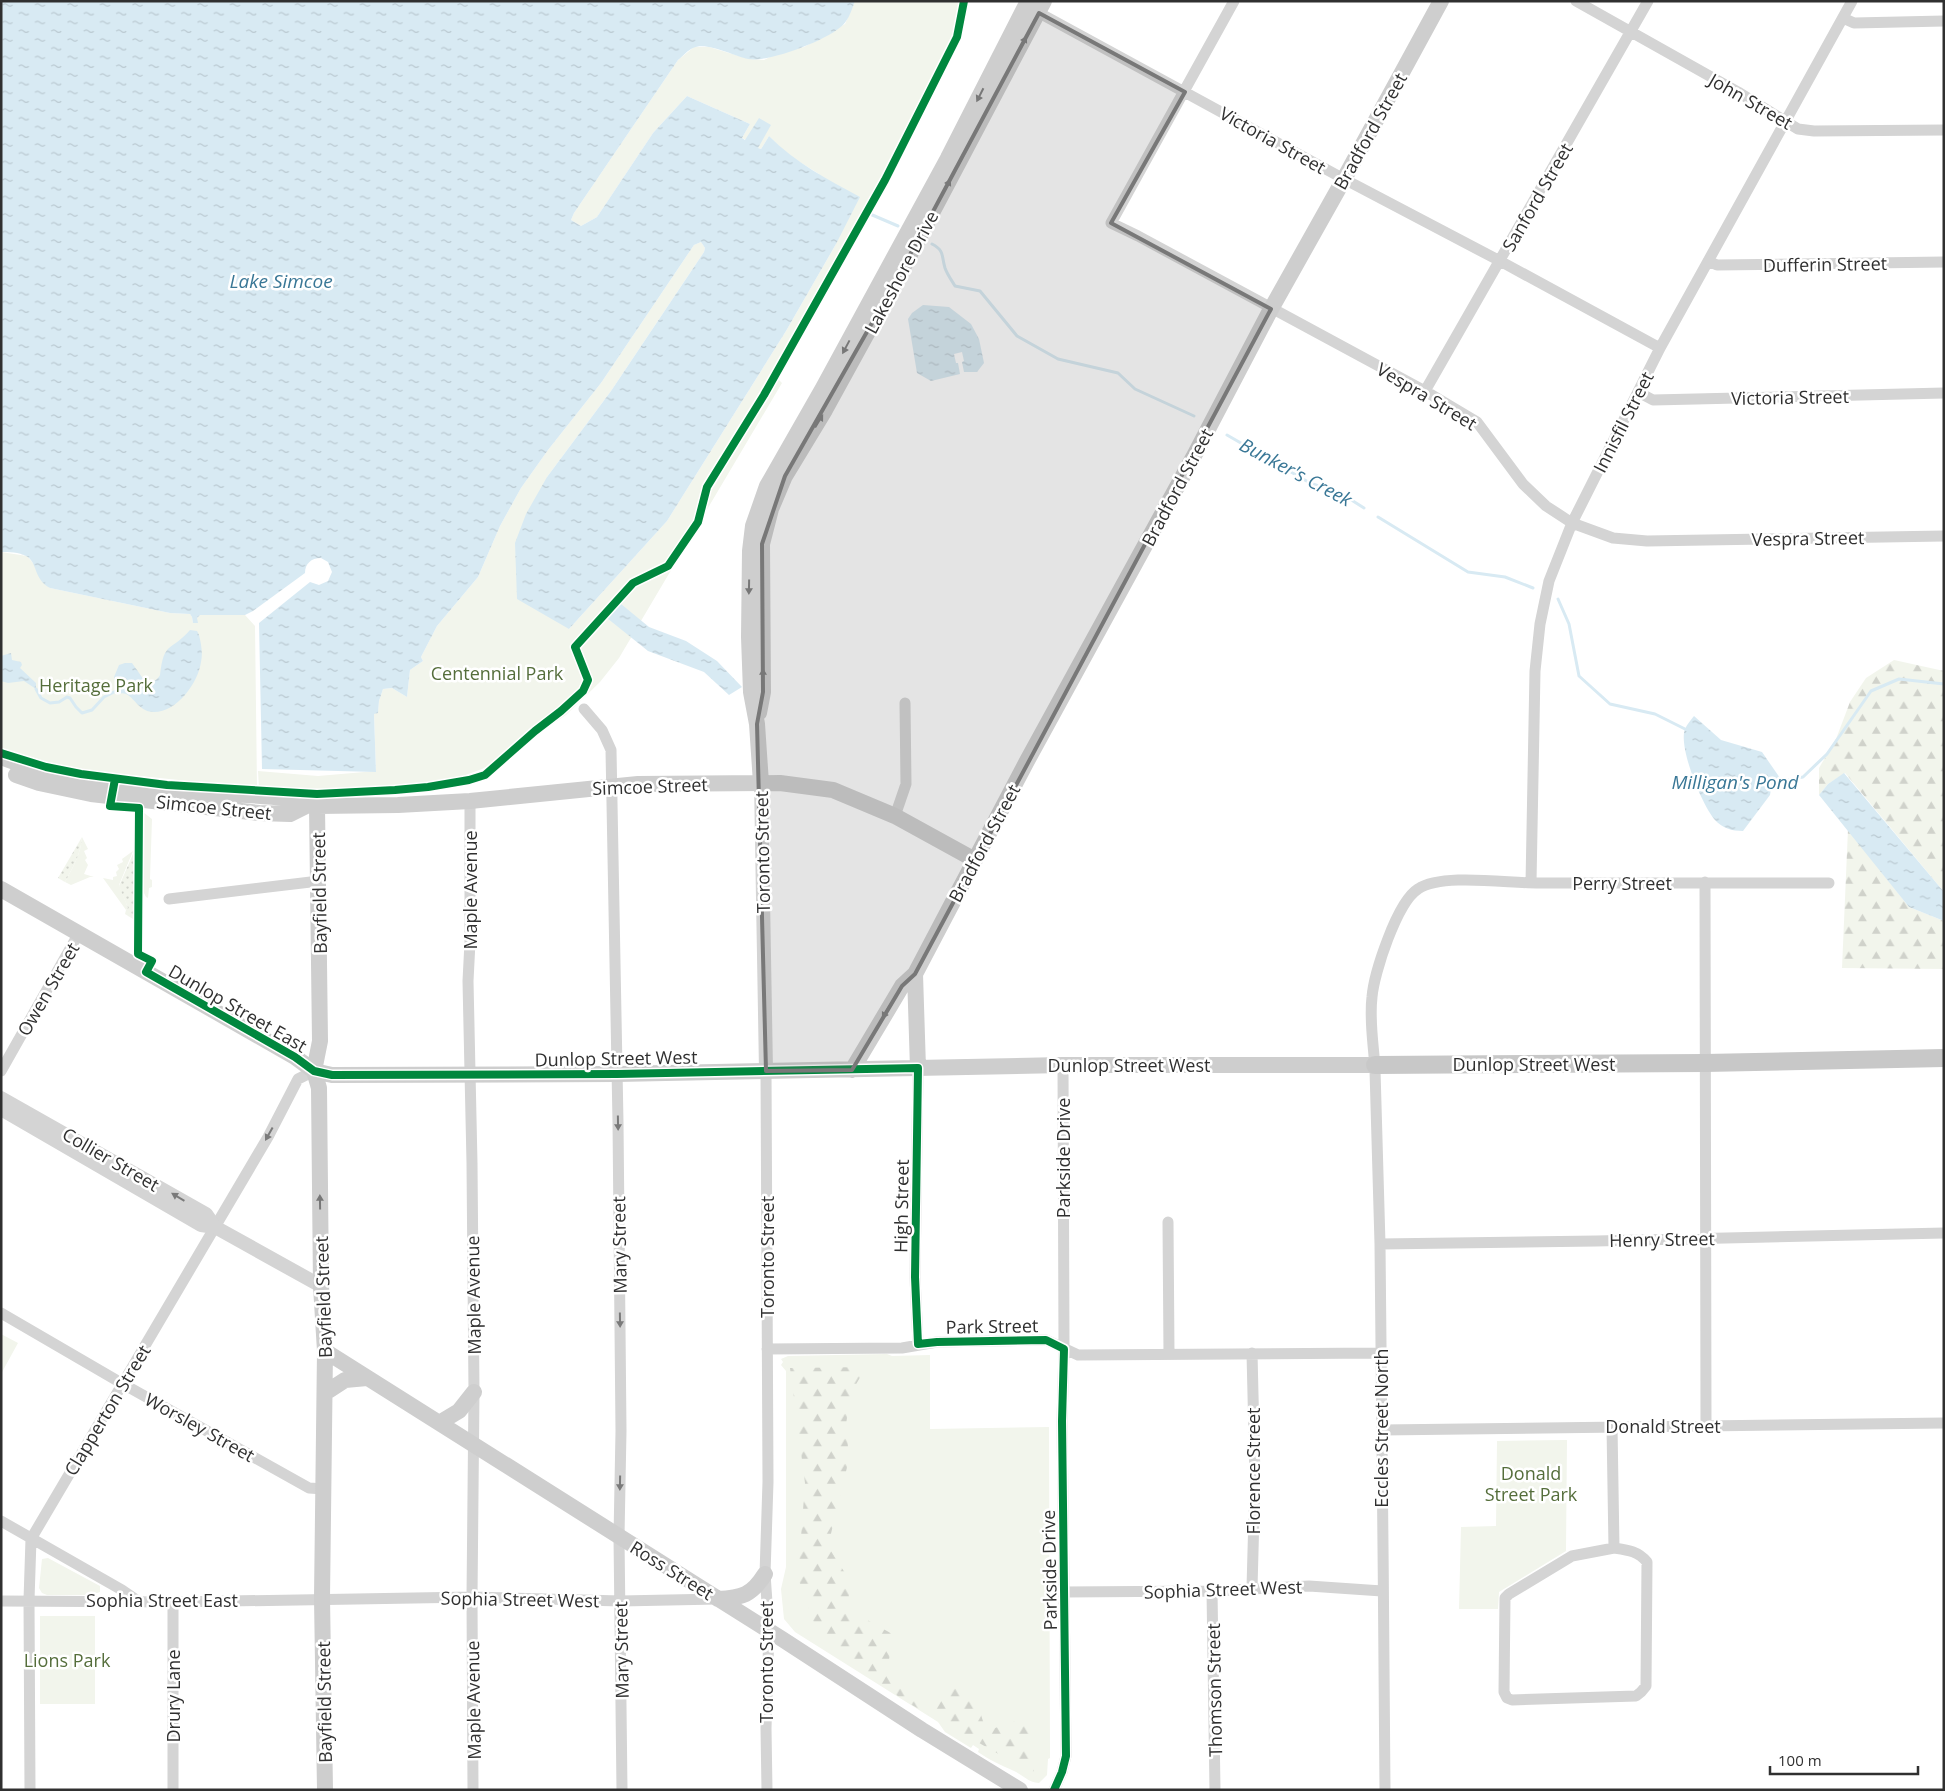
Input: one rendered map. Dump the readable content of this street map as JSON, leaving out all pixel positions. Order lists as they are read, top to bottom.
{
  "streets": {
    "main road": [
      "Bradford Street",
      "Lakeshore Drive",
      "Simcoe Street",
      "Toronto Street",
      "Bayfield Street",
      "Dunlop Street East",
      "Dunlop Street West",
      "High Street",
      "Ross Street"
    ],
    "street": [
      "John Street",
      "Victoria Street",
      "Sanford Street",
      "Dufferin Street",
      "Vespra Street",
      "Innisfil Street",
      "Perry Street",
      "Maple Avenue",
      "Owen Street",
      "Parkside Drive",
      "Collier Street",
      "Henry Street",
      "Mary Street",
      "Park Street",
      "Clapperton Street",
      "Donald Street",
      "Worsley Street",
      "Eccles Street North",
      "Florence Street",
      "Sophia Street West",
      "Sophia Street East",
      "Thomson Street",
      "Drury Lane"
    ]
  },
  "crossings": [
    ["John Street", "Sanford Street"],
    ["John Street", "Innisfil Street"],
    ["Bradford Street", "Victoria Street"],
    ["Bradford Street", "Vespra Street"],
    ["Bradford Street", "Simcoe Street"],
    ["Bradford Street", "High Street"],
    ["Victoria Street", "Sanford Street"],
    ["Victoria Street", "Lakeshore Drive"],
    ["Victoria Street", "Vespra Street"],
    ["Victoria Street", "Innisfil Street"],
    ["Sanford Street", "Vespra Street"],
    ["Dufferin Street", "Innisfil Street"],
    ["Lakeshore Drive", "Toronto Street"],
    ["Vespra Street", "Innisfil Street"],
    ["Innisfil Street", "Perry Street"],
    ["Simcoe Street", "Toronto Street"],
    ["Simcoe Street", "Maple Avenue"],
    ["Simcoe Street", "Bayfield Street"],
    ["Simcoe Street", "Mary Street"],
    ["Toronto Street", "Dunlop Street West"],
    ["Toronto Street", "Park Street"],
    ["Toronto Street", "Ross Street"],
    ["Perry Street", "Eccles Street North"],
    ["Maple Avenue", "Dunlop Street West"],
    ["Maple Avenue", "Ross Street"],
    ["Maple Avenue", "Sophia Street West"],
    ["Bayfield Street", "Dunlop Street East"],
    ["Bayfield Street", "Dunlop Street West"],
    ["Bayfield Street", "Collier Street"],
    ["Bayfield Street", "Clapperton Street"],
    ["Bayfield Street", "Worsley Street"],
    ["Bayfield Street", "Ross Street"],
    ["Bayfield Street", "Sophia Street West"],
    ["Bayfield Street", "Sophia Street East"],
    ["Owen Street", "Dunlop Street East"],
    ["Dunlop Street East", "Dunlop Street West"],
    ["Dunlop Street East", "Clapperton Street"],
    ["Dunlop Street West", "Parkside Drive"],
    ["Dunlop Street West", "High Street"],
    ["Dunlop Street West", "Mary Street"],
    ["Dunlop Street West", "Clapperton Street"],
    ["Dunlop Street West", "Eccles Street North"],
    ["Parkside Drive", "Park Street"],
    ["Parkside Drive", "Sophia Street West"],
    ["Collier Street", "Clapperton Street"],
    ["High Street", "Park Street"],
    ["Henry Street", "Eccles Street North"],
    ["Mary Street", "Ross Street"],
    ["Mary Street", "Sophia Street West"],
    ["Park Street", "Eccles Street North"],
    ["Park Street", "Florence Street"],
    ["Clapperton Street", "Worsley Street"],
    ["Clapperton Street", "Sophia Street East"],
    ["Donald Street", "Eccles Street North"],
    ["Eccles Street North", "Sophia Street West"],
    ["Florence Street", "Sophia Street West"],
    ["Ross Street", "Sophia Street West"],
    ["Sophia Street West", "Sophia Street East"],
    ["Sophia Street West", "Thomson Street"],
    ["Sophia Street East", "Drury Lane"]
  ],
  "one_way": ["Mary Street"],
  "water": ["Lake Simcoe", "Bunker's Creek", "Milligan's Pond"],
  "parks": [
    "Centennial Park",
    "Heritage Park",
    "Donald Street Park",
    "Lions Park"
  ],
  "scale_bar": "100 m"
}
